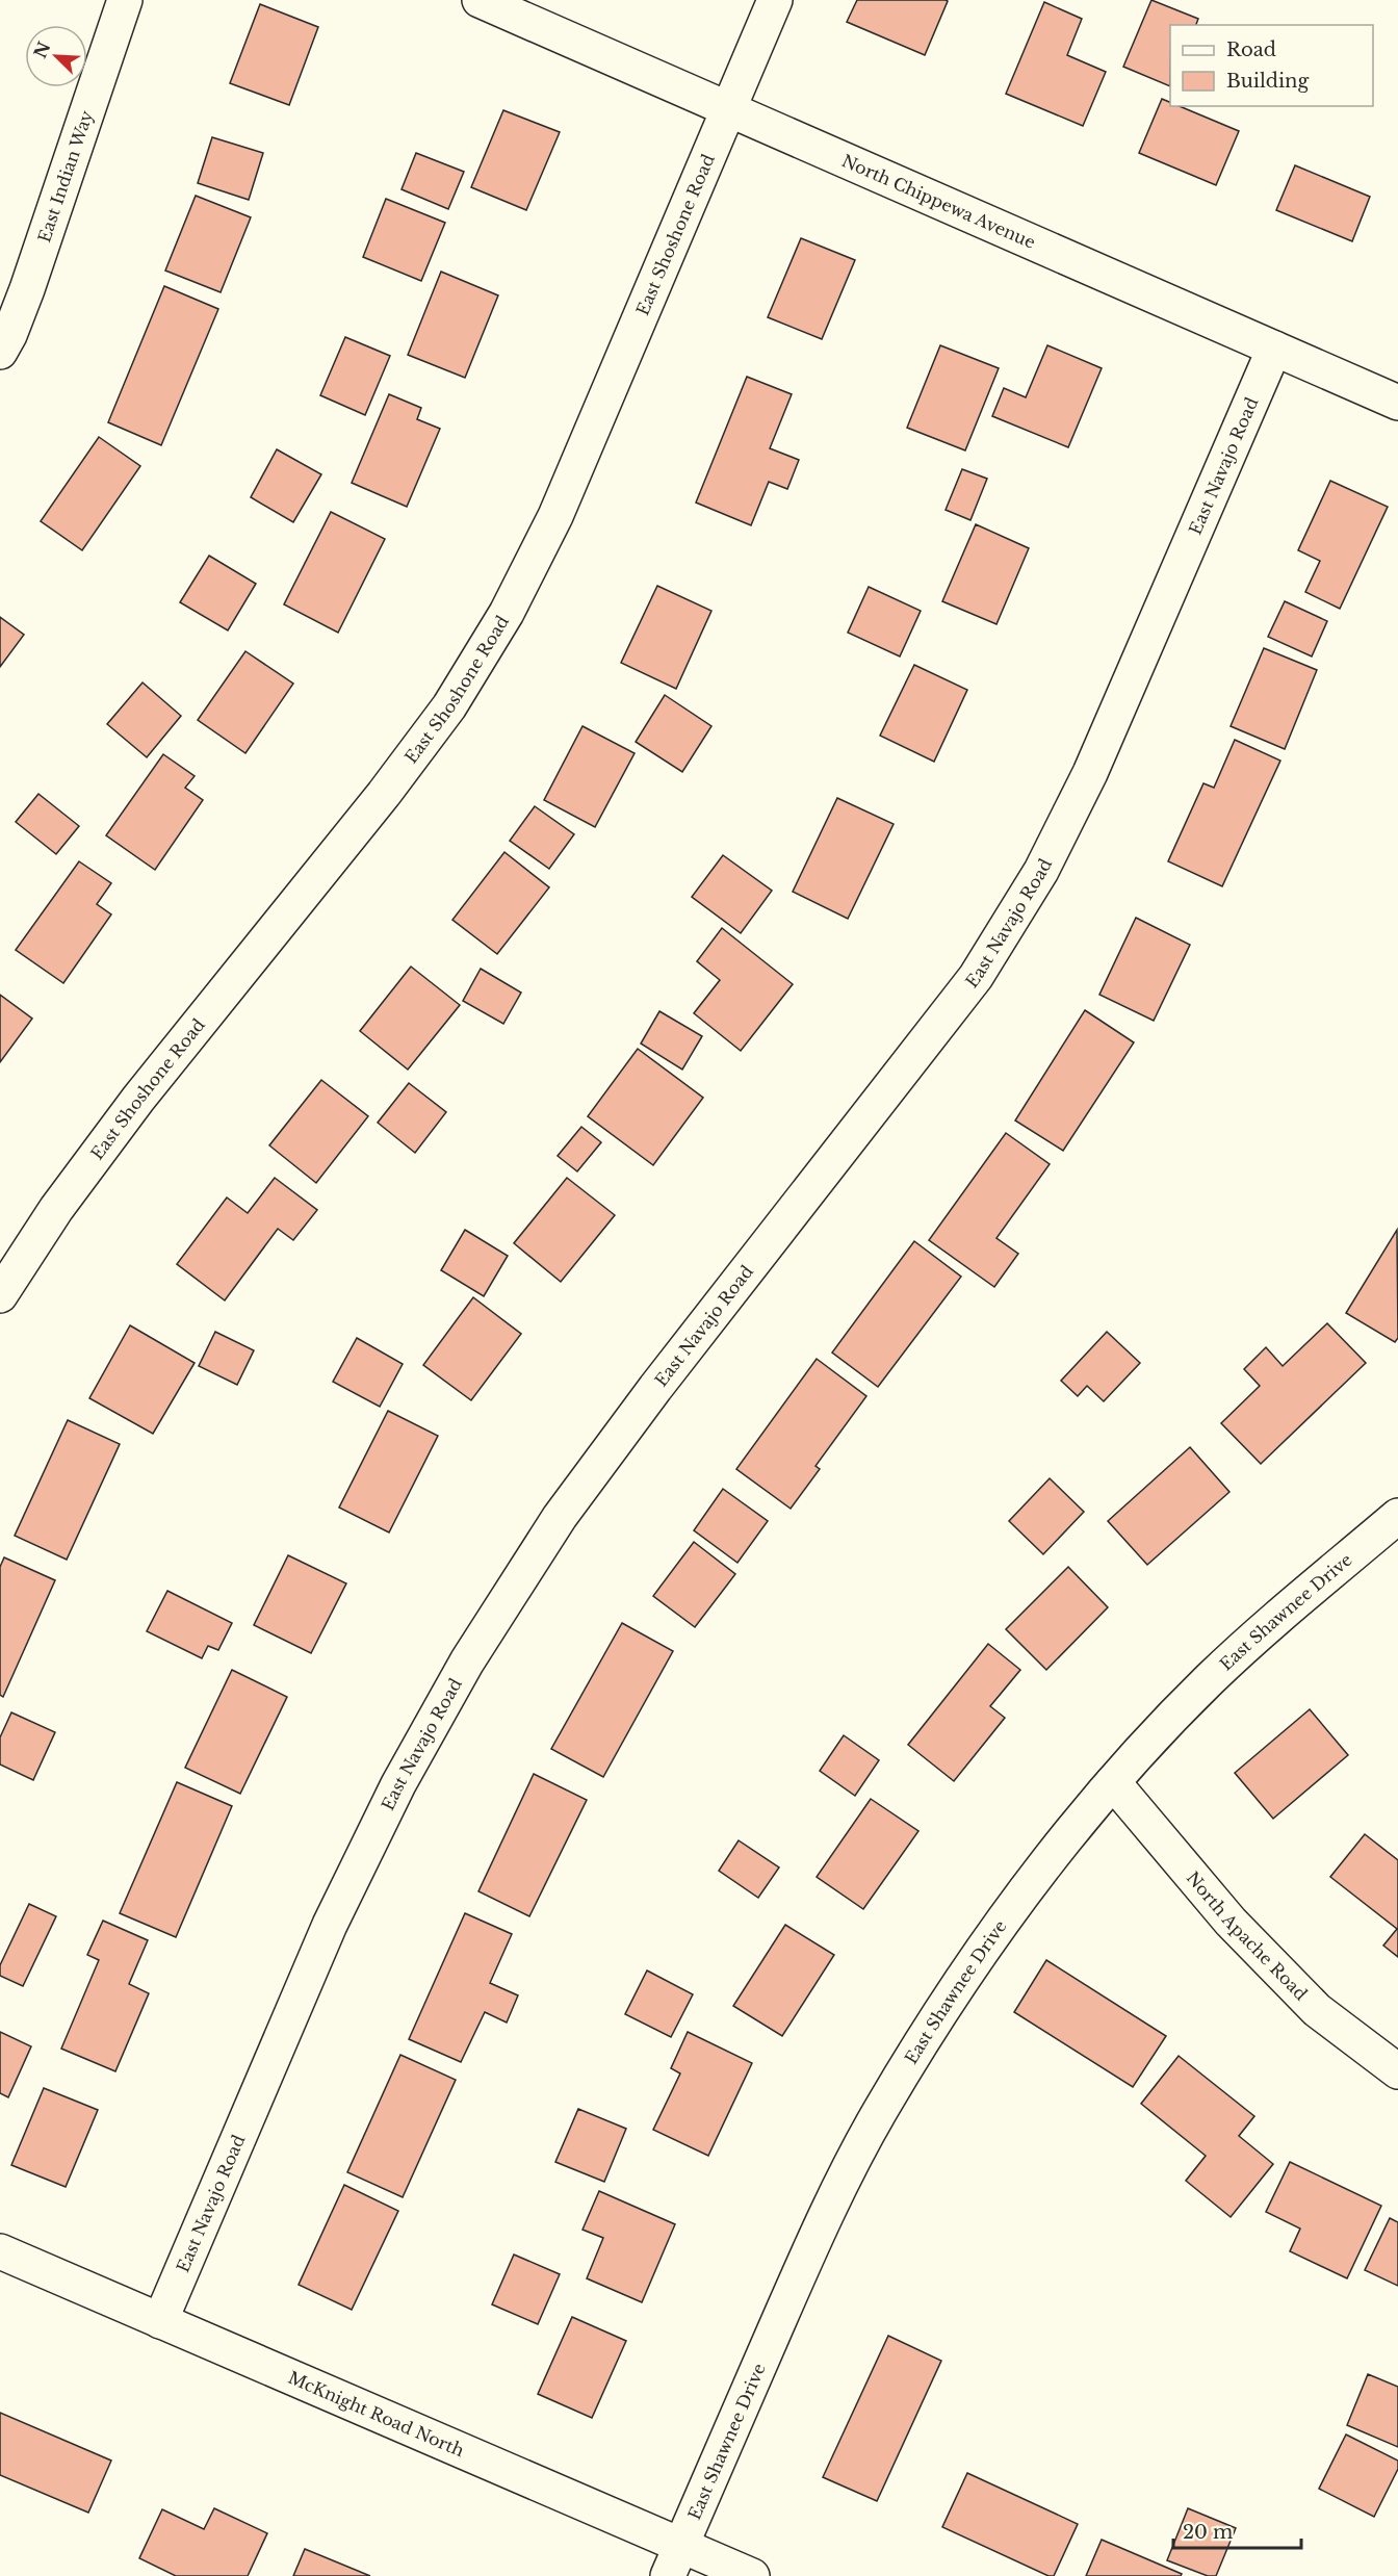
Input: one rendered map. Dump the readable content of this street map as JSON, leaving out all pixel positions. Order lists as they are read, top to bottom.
{
  "streets": {
    "street": [
      "East Indian Way",
      "North Chippewa Avenue",
      "East Shoshone Road",
      "East Navajo Road",
      "East Shawnee Drive",
      "North Apache Road",
      "McKnight Road North"
    ]
  },
  "crossings": [
    ["North Chippewa Avenue", "East Shoshone Road"],
    ["North Chippewa Avenue", "East Navajo Road"],
    ["East Navajo Road", "McKnight Road North"],
    ["East Shawnee Drive", "North Apache Road"],
    ["East Shawnee Drive", "McKnight Road North"]
  ],
  "legend": ["Road", "Building"],
  "scale_bar": "20 m",
  "north": "top left"
}
